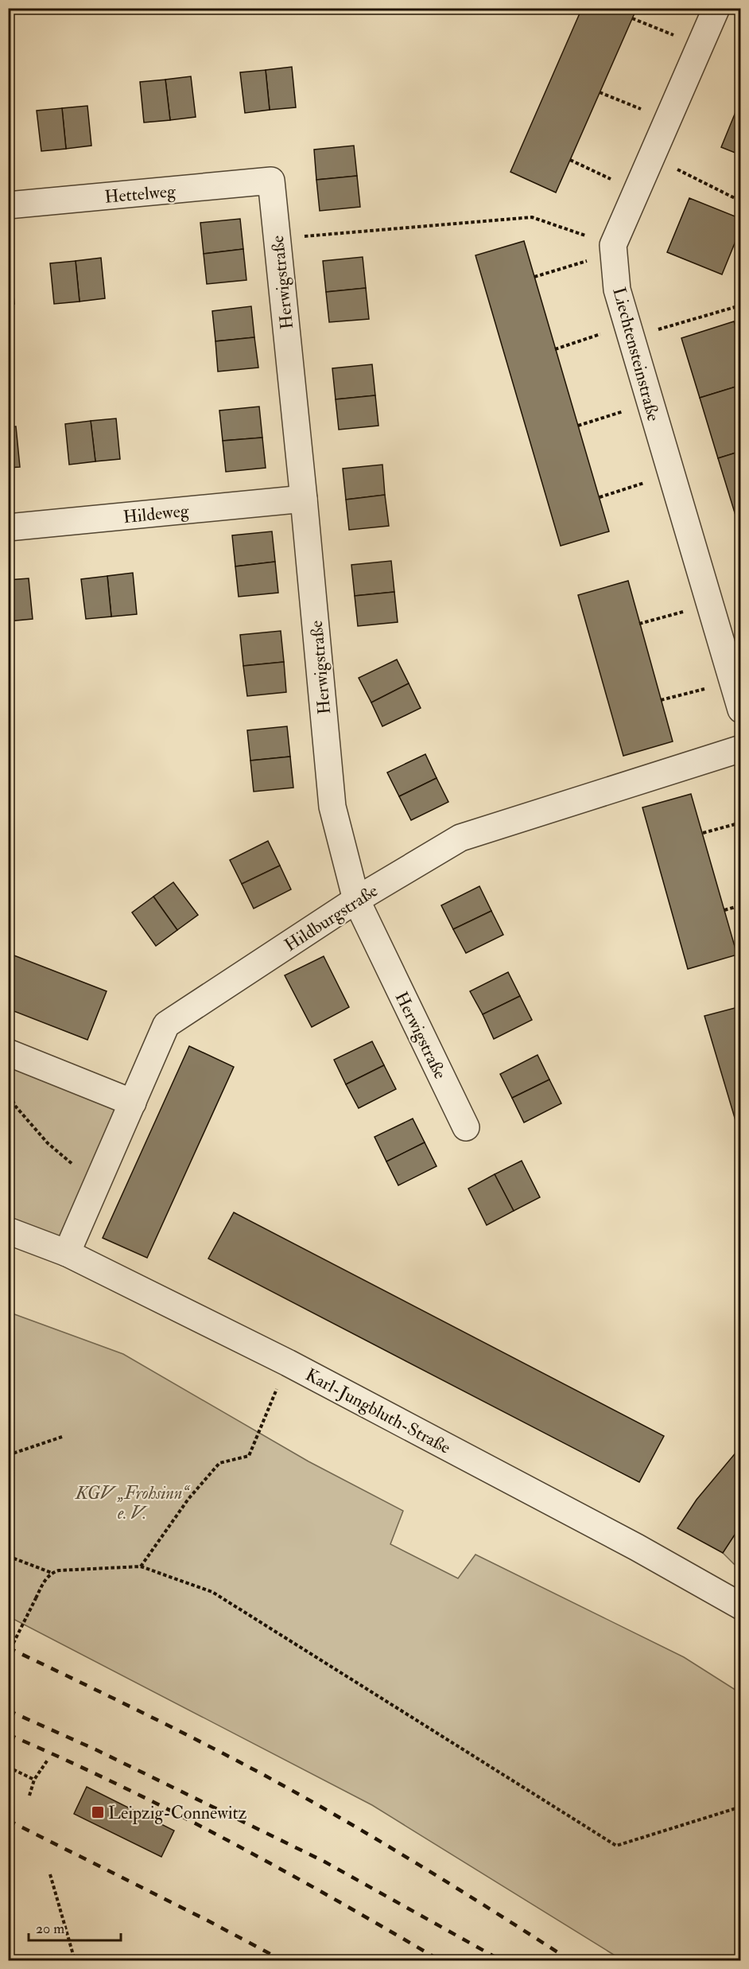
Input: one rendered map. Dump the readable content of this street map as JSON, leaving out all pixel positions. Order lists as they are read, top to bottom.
{
  "streets": {
    "street": [
      "Hettelweg",
      "Herwigstraße",
      "Liechtensteinstraße",
      "Hildeweg",
      "Hildburgstraße",
      "Karl-Jungbluth-Straße"
    ]
  },
  "crossings": [
    ["Hettelweg", "Herwigstraße"],
    ["Herwigstraße", "Hildeweg"],
    ["Herwigstraße", "Hildburgstraße"],
    ["Hildburgstraße", "Karl-Jungbluth-Straße"]
  ],
  "parks": ["KGV „Frohsinn“ e. V."],
  "places": {
    "transit": ["Leipzig-Connewitz"]
  },
  "scale_bar": "20 m"
}
